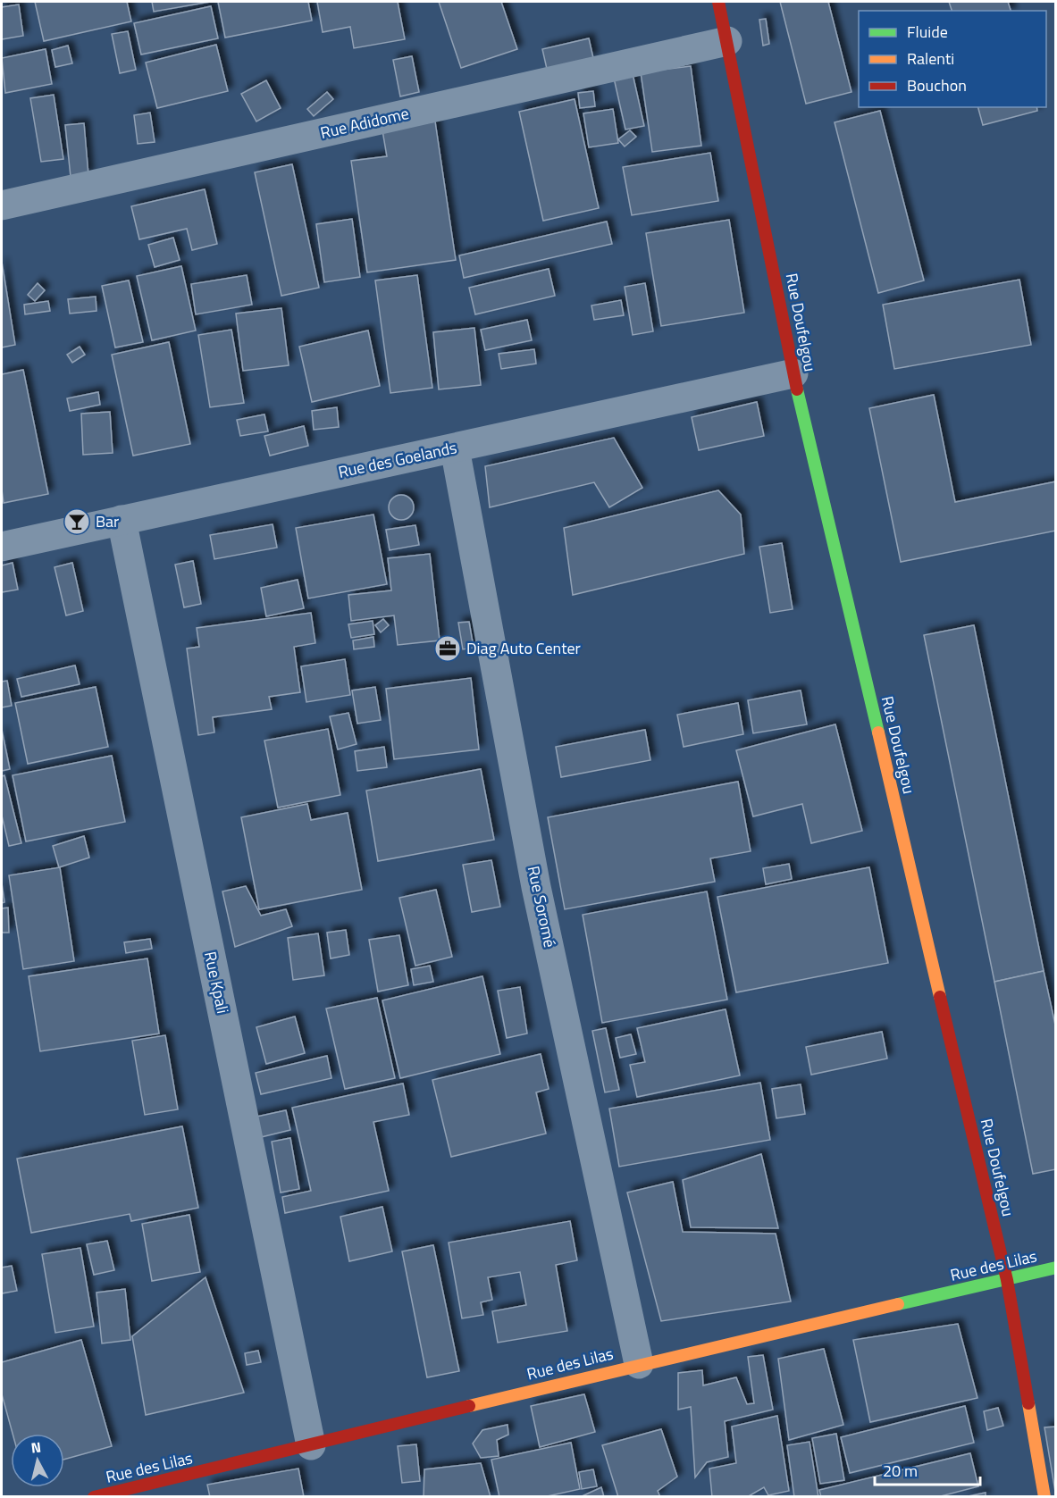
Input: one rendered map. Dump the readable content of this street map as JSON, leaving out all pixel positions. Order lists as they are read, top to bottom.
{
  "streets": {
    "street": [
      "Rue Adidome",
      "Rue Doufelgou",
      "Rue des Goelands",
      "Rue Soromé",
      "Rue Kpali",
      "Rue des Lilas"
    ]
  },
  "crossings": [
    ["Rue Adidome", "Rue Doufelgou"],
    ["Rue Doufelgou", "Rue des Goelands"],
    ["Rue Doufelgou", "Rue des Lilas"],
    ["Rue des Goelands", "Rue Soromé"],
    ["Rue des Goelands", "Rue Kpali"],
    ["Rue Soromé", "Rue des Lilas"],
    ["Rue Kpali", "Rue des Lilas"]
  ],
  "places": {
    "bar": ["Bar"],
    "office": ["Diag Auto Center"]
  },
  "legend": ["Fluide", "Ralenti", "Bouchon"],
  "scale_bar": "20 m",
  "north": "top"
}
